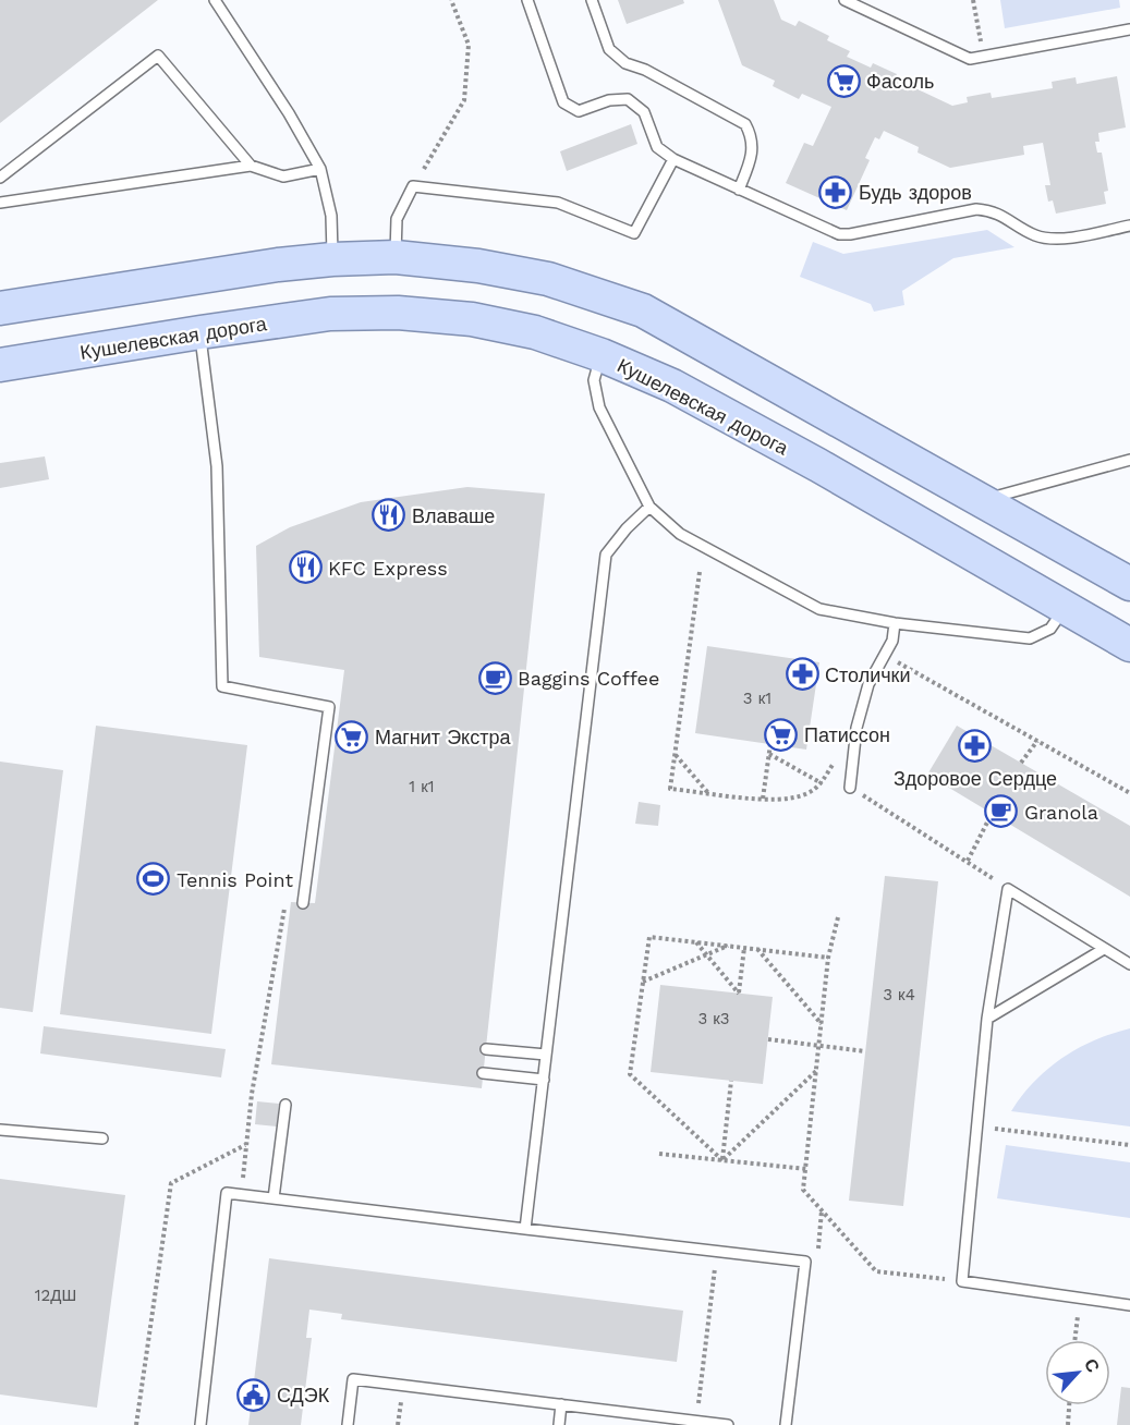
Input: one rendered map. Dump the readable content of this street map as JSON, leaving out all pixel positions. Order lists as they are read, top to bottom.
{
  "streets": {
    "main road": ["Кушелевская дорога"]
  },
  "places": {
    "supermarket": ["Фасоль", "Патиссон", "Магнит Экстра"],
    "pharmacy": ["Будь здоров", "Столички", "Здоровое Сердце"],
    "restaurant": ["Влаваше", "KFC Express"],
    "cafe": ["Baggins Coffee", "Granola"],
    "sports": ["Tennis Point"],
    "public building": ["СДЭК"]
  },
  "house_numbers": [
    "3 к1",
    "1 к1",
    "3 к4",
    "3 к3",
    "12ДШ"
  ],
  "north": "top right"
}
